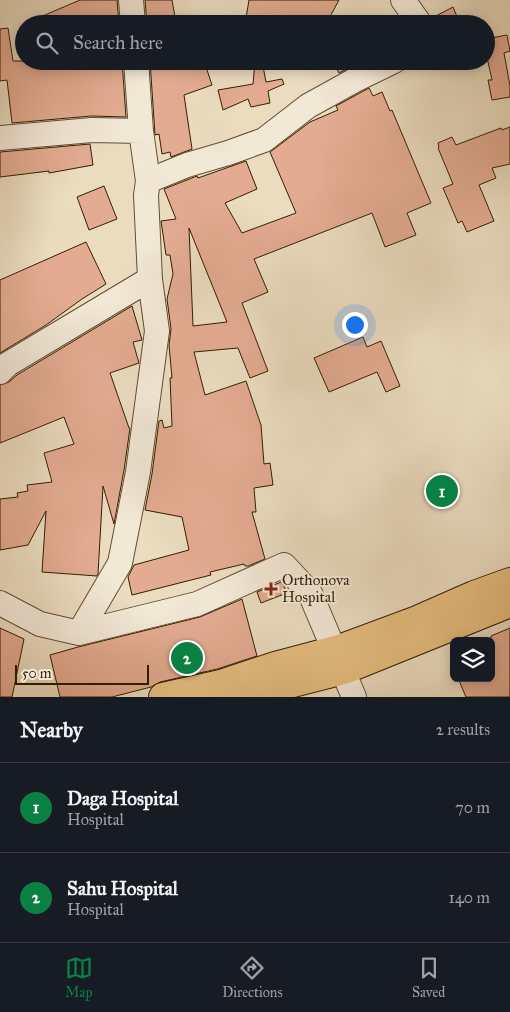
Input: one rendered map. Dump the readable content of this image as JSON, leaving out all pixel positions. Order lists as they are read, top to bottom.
{
  "places": {
    "health": ["Orthonova Hospital"]
  },
  "scale_bar": "50 m",
  "page": {
    "search": "Search here",
    "pins": ["1", "2"],
    "scale": "50 m",
    "heading": ["Nearby", "2 results"],
    "list": [
      {
        "mark": "1",
        "name": "Daga Hospital",
        "note": "Hospital",
        "value": "70 m"
      },
      {
        "mark": "2",
        "name": "Sahu Hospital",
        "note": "Hospital",
        "value": "140 m"
      }
    ],
    "nav": ["Map", "Directions", "Saved"]
  }
}
